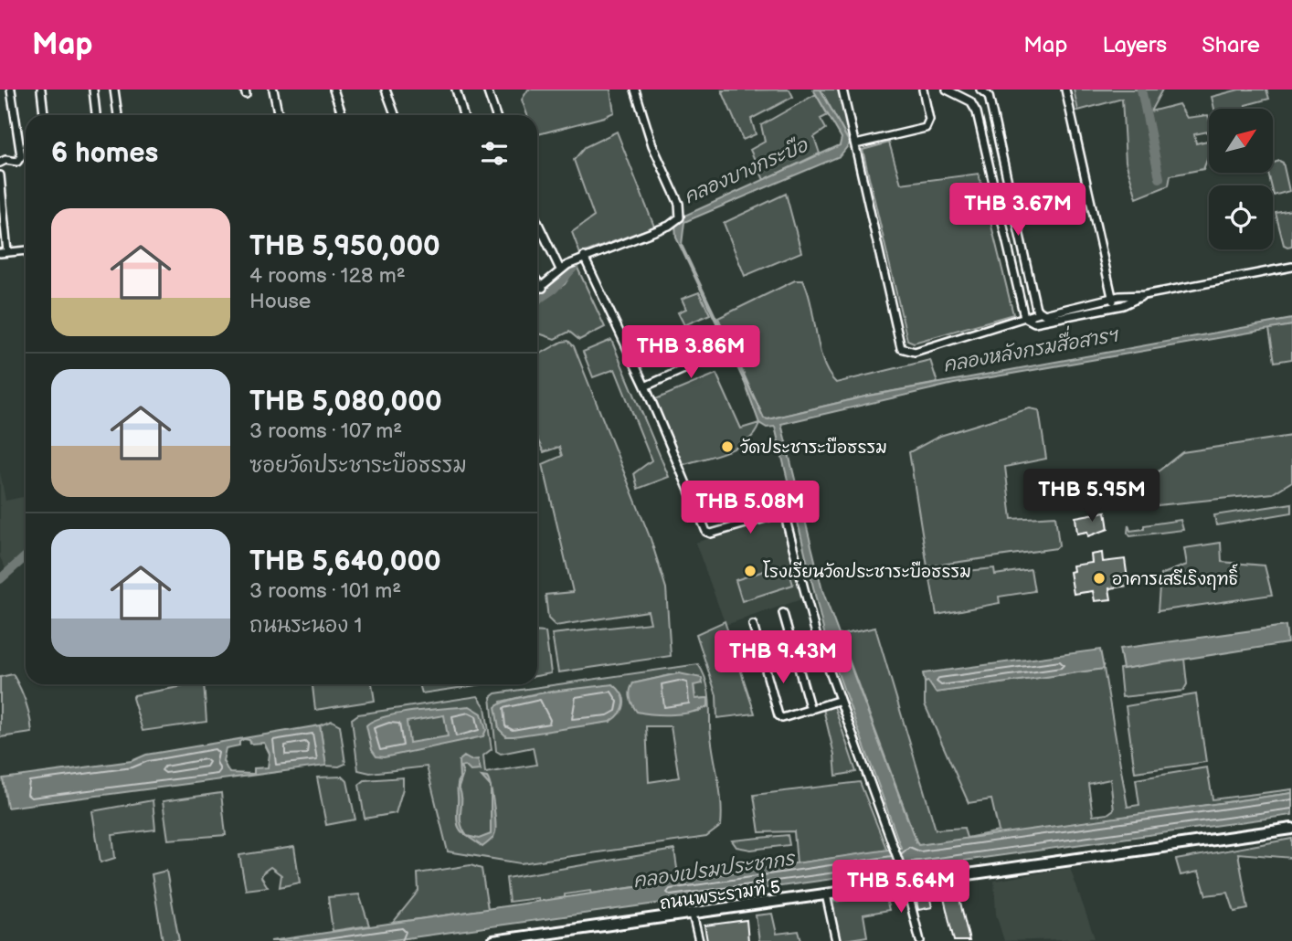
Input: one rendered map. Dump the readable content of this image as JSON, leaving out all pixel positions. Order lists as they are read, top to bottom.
{
  "streets": {
    "main road": ["ถนนพระรามที่ 5"]
  },
  "water": ["คลองบางกระบือ", "คลองหลังกรมสื่อสารฯ", "คลองเปรมประชากร"],
  "places": ["วัดประชาระบือธรรม", "โรงเรียนวัดประชาระบือธรรม", "อาคารเสรีเริงฤทธิ์"],
  "north": "top right",
  "page": {
    "header": "Map",
    "nav": ["Map", "Layers", "Share"],
    "heading": "6 homes",
    "price": [
      "THB 3.67M",
      "THB 3.86M",
      "THB 5.95M",
      "THB 5.08M",
      "THB 9.43M",
      "THB 5.64M"
    ],
    "list": [
      {
        "name": "THB 5,950,000",
        "note": "4 rooms · 128 m² · House"
      },
      {
        "name": "THB 5,080,000",
        "note": "3 rooms · 107 m² · ซอยวัดประชาระบือธรรม"
      },
      {
        "name": "THB 5,640,000",
        "note": "3 rooms · 101 m² · ถนนระนอง 1"
      }
    ]
  }
}
